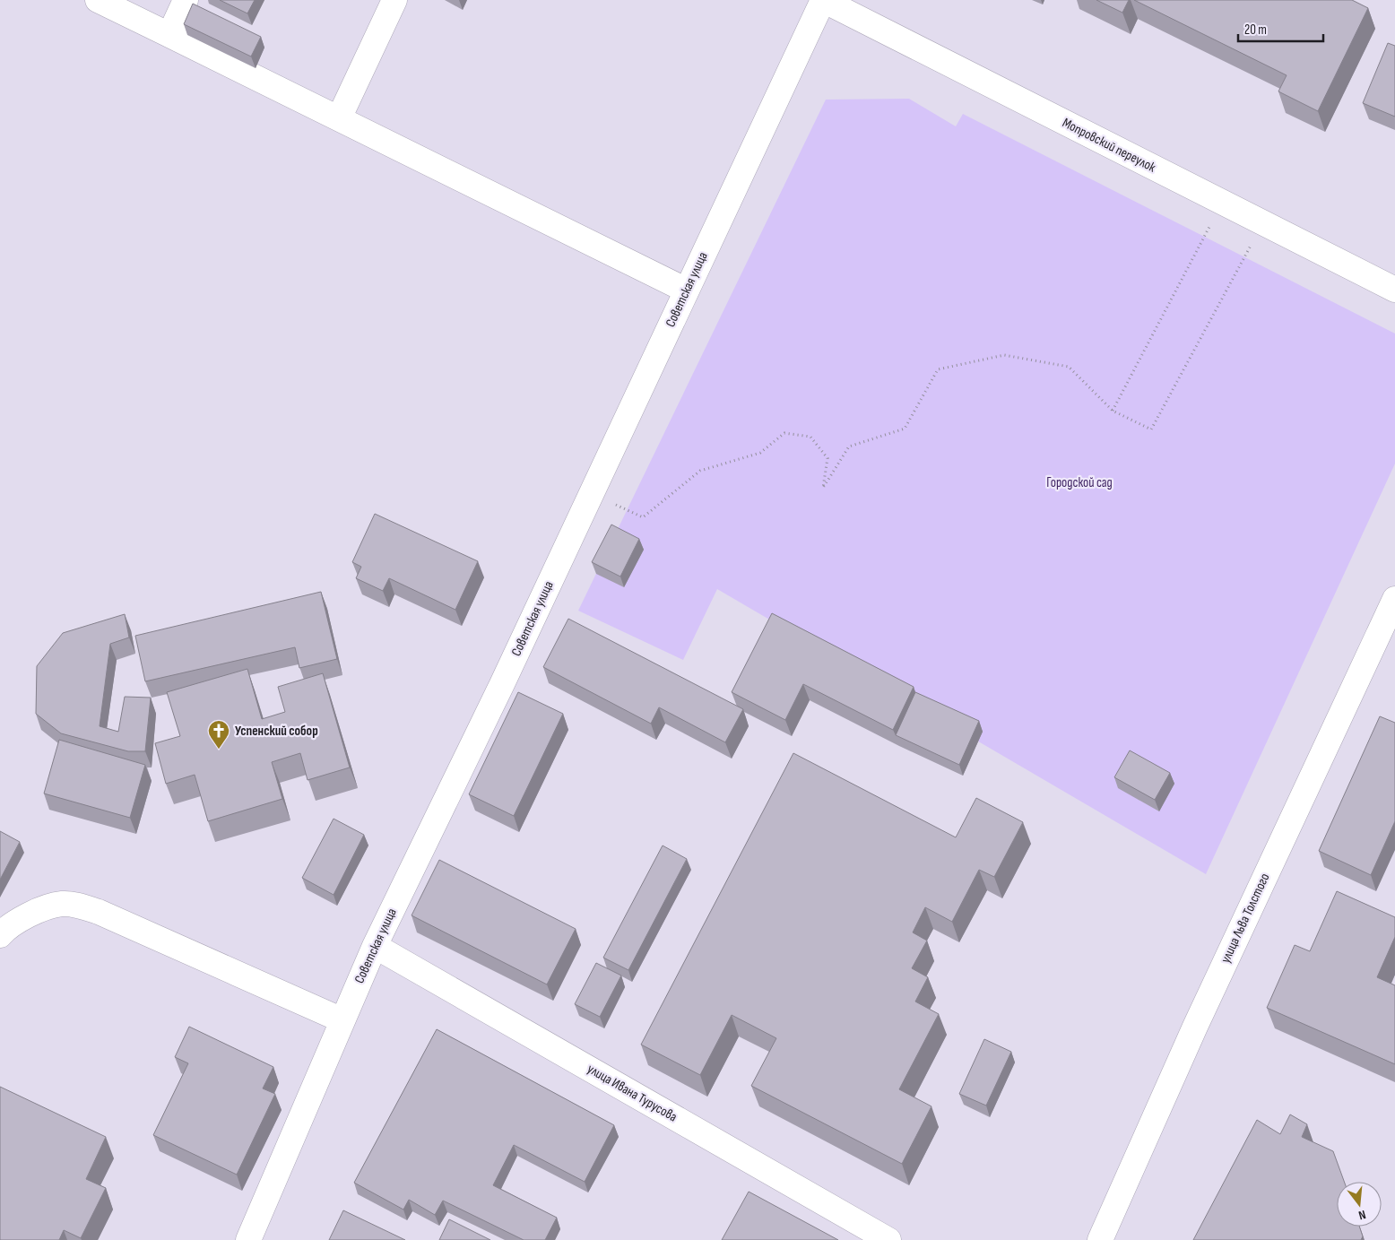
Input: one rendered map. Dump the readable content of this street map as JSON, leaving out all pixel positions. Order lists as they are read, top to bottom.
{
  "streets": {
    "street": [
      "Мопровский переулок",
      "Советская улица",
      "улица Льва Толстого",
      "улица Ивана Турусова"
    ]
  },
  "crossings": [
    ["Мопровский переулок", "Советская улица"],
    ["Советская улица", "улица Ивана Турусова"]
  ],
  "parks": ["Городской сад"],
  "places": {
    "church": ["Успенский собор"]
  },
  "scale_bar": "20 m",
  "north": "bottom"
}
